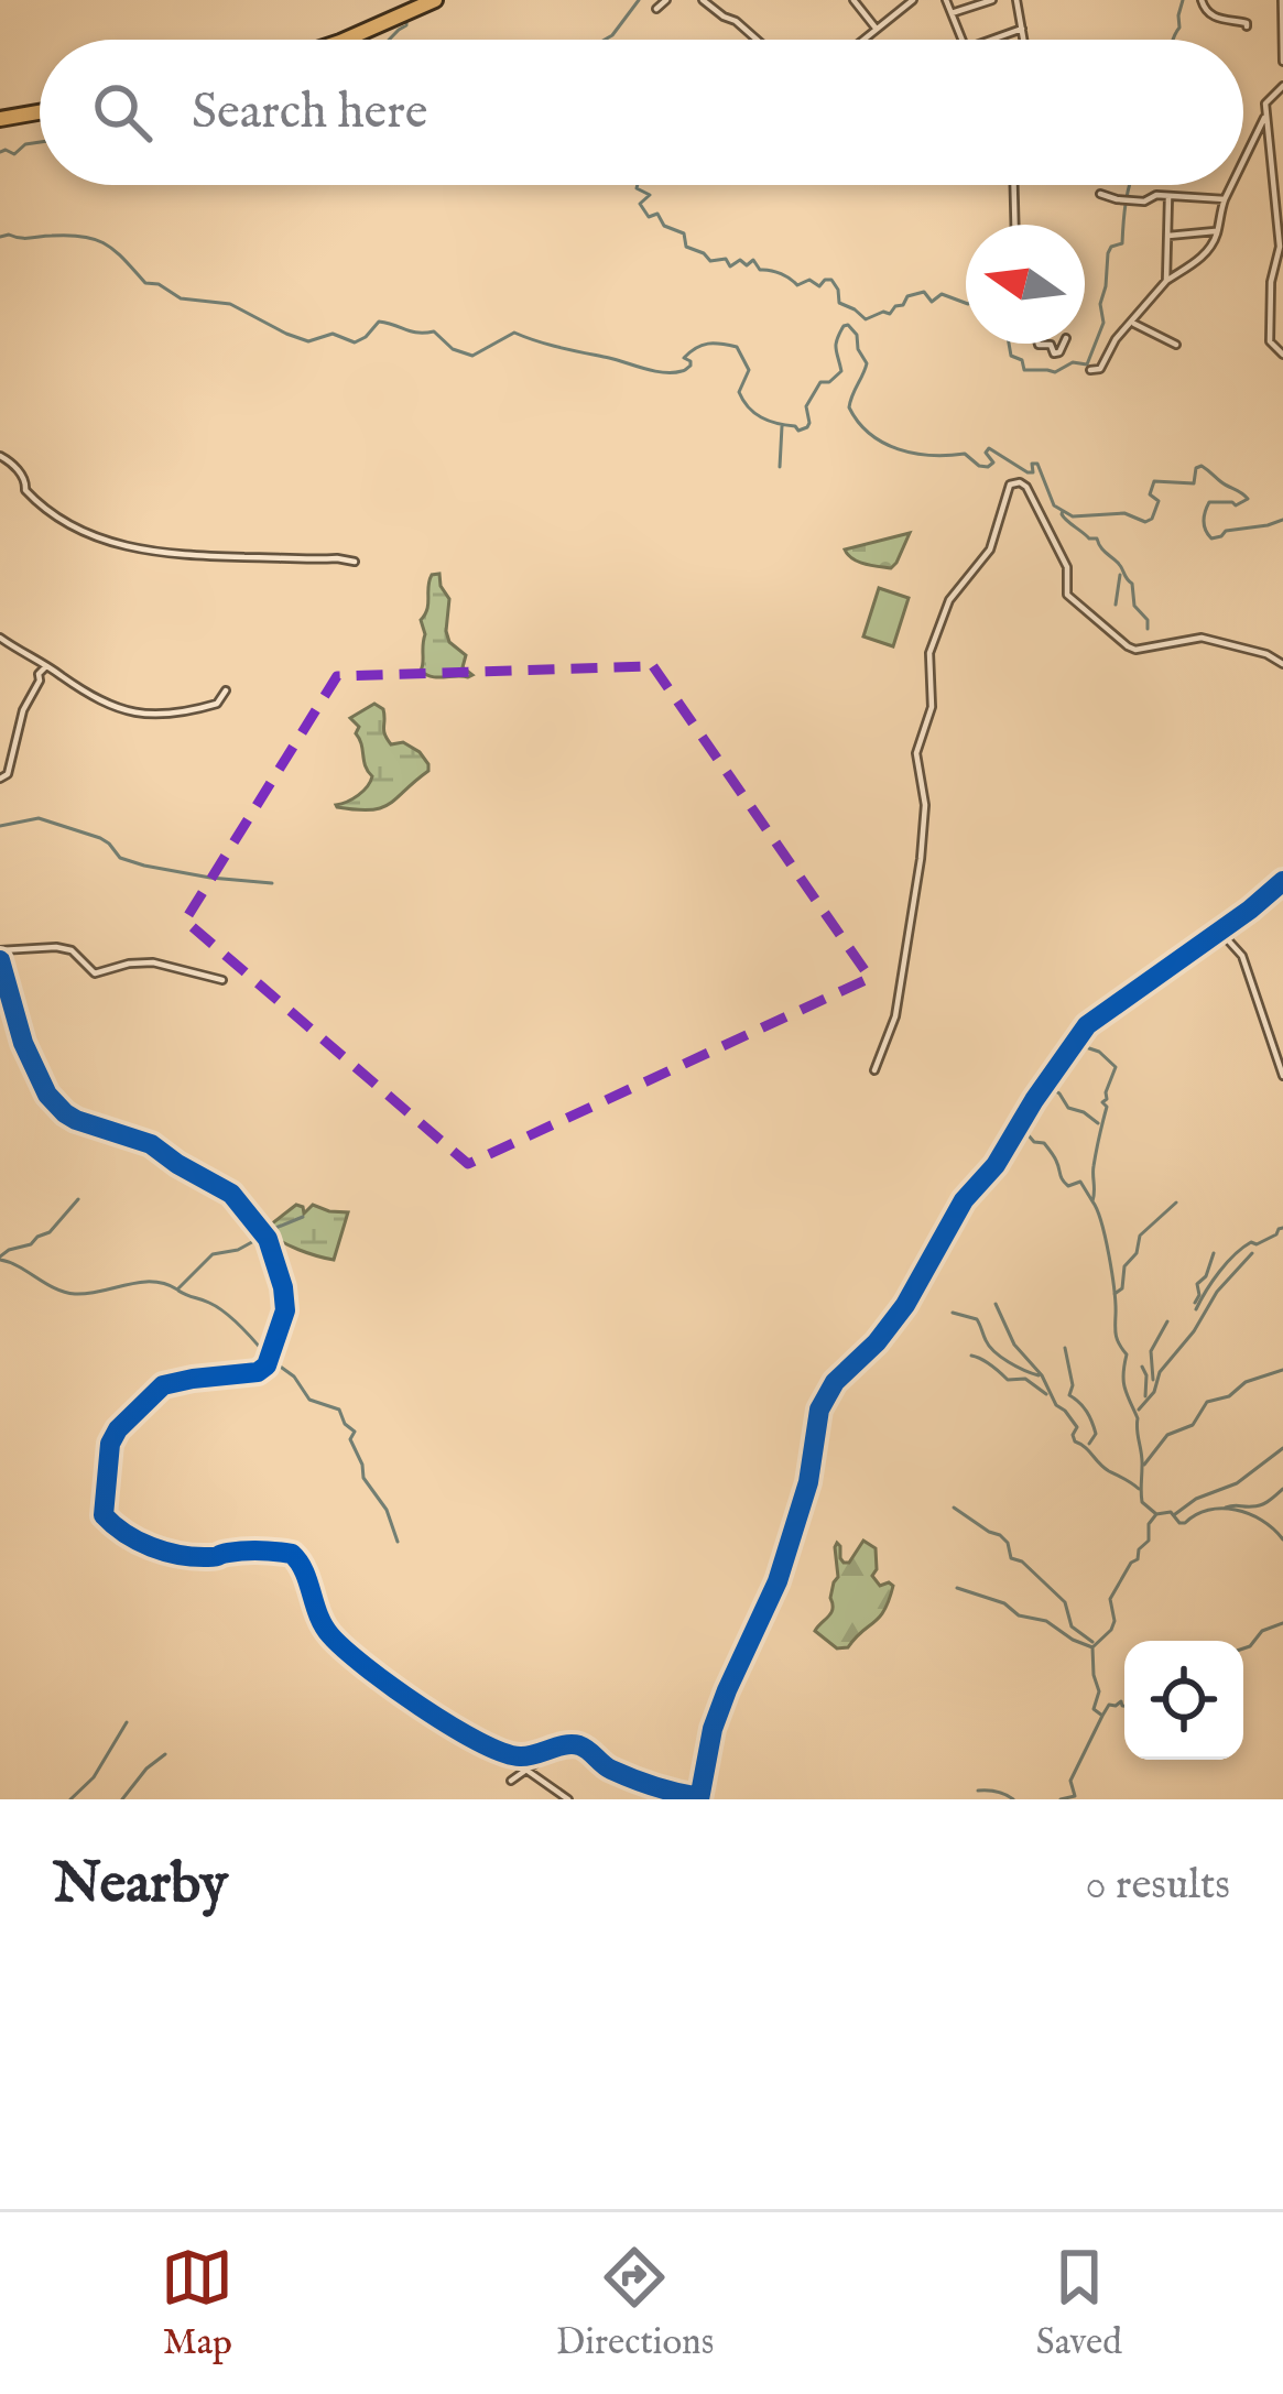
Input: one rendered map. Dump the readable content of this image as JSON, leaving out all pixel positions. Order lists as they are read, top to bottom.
{
  "north": "left",
  "page": {
    "search": "Search here",
    "heading": ["Nearby", "0 results"],
    "nav": ["Map", "Directions", "Saved"]
  }
}
